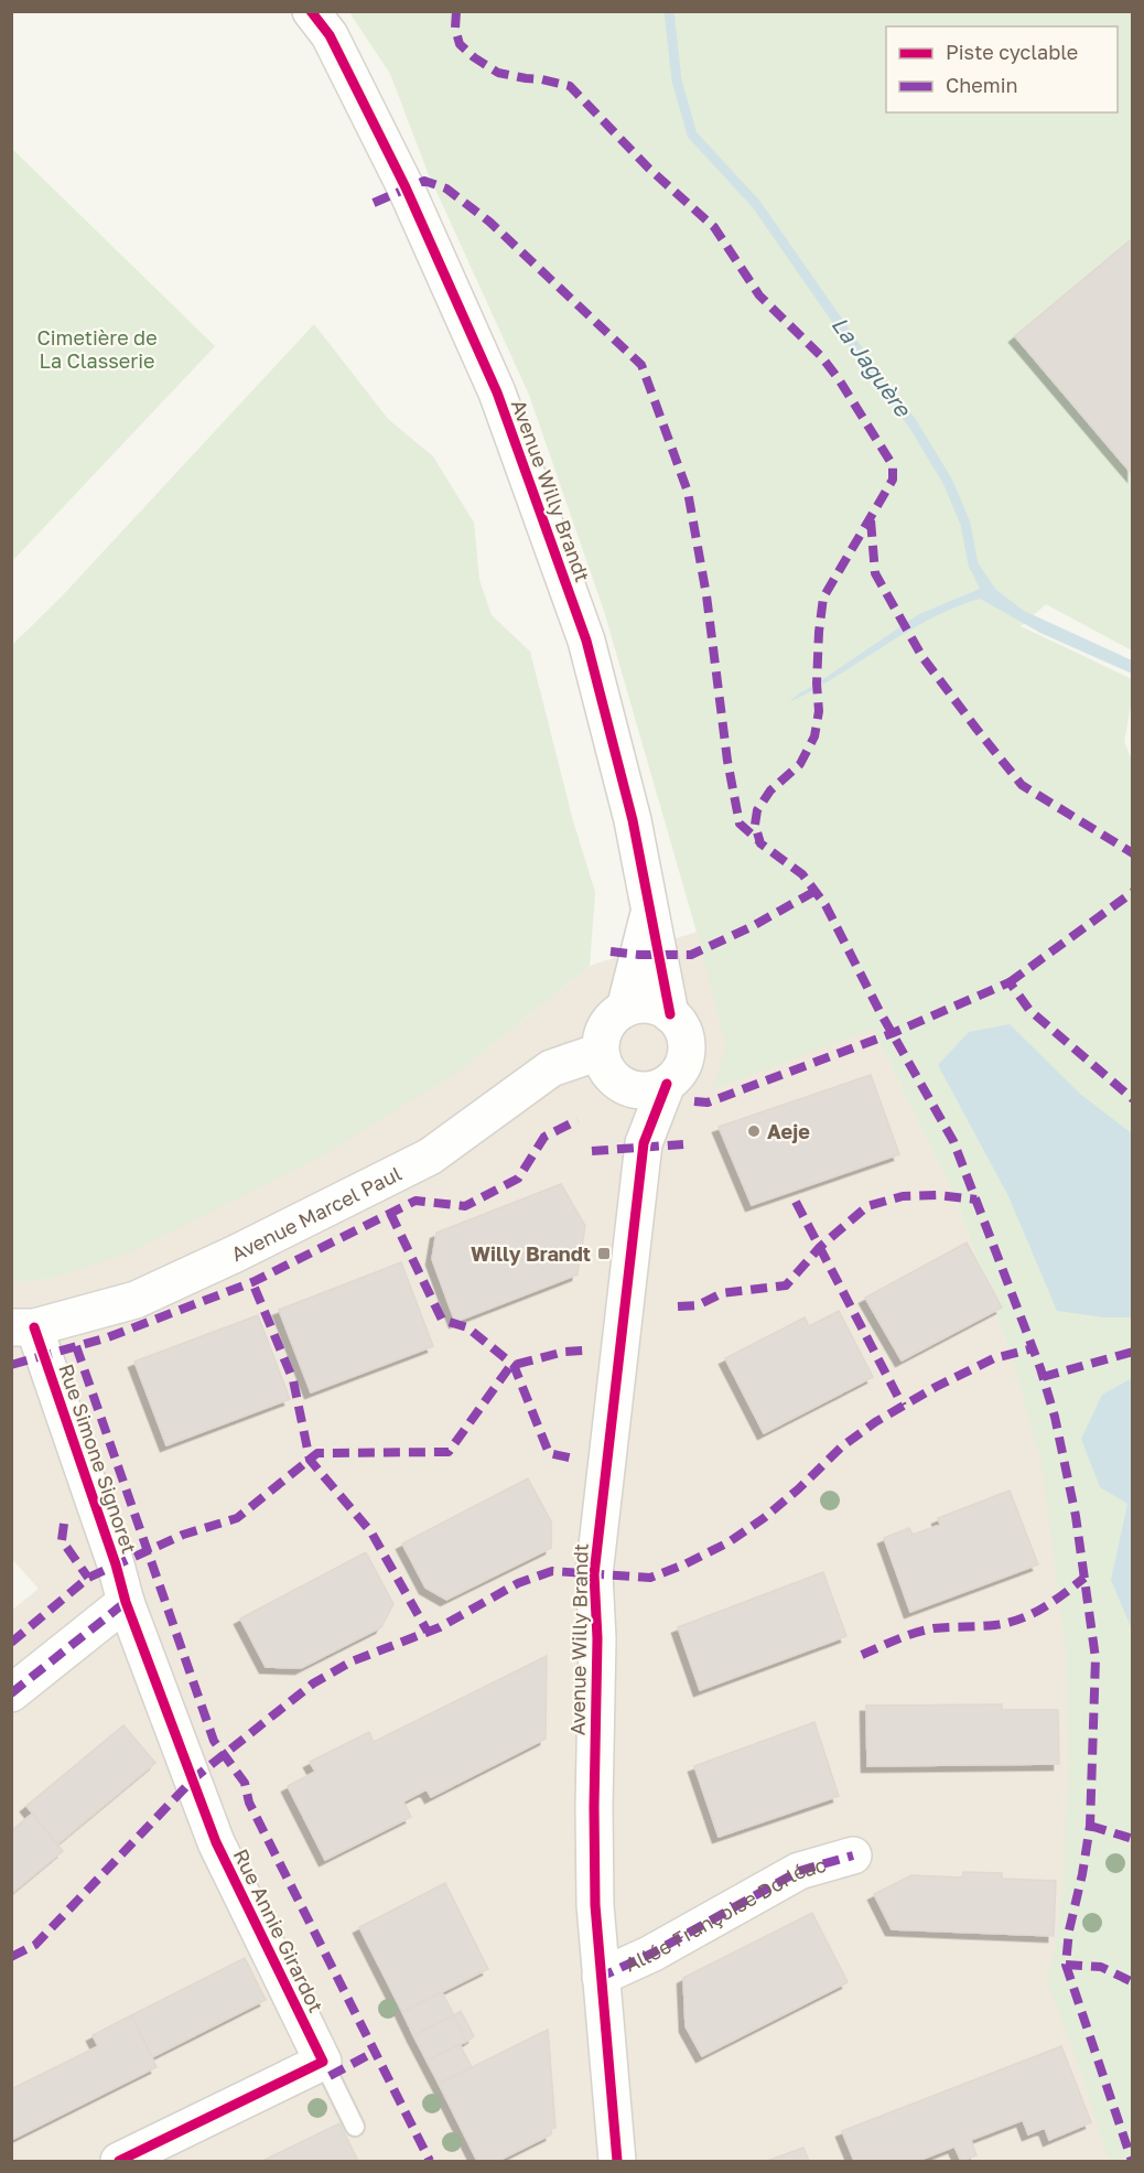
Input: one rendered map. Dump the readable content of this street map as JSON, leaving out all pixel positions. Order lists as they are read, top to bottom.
{
  "streets": {
    "street": [
      "Avenue Willy Brandt",
      "Avenue Marcel Paul",
      "Rue Simone Signoret",
      "Allée Françoise Dorléac",
      "Rue Annie Girardot"
    ]
  },
  "crossings": [
    ["Avenue Willy Brandt", "Avenue Marcel Paul"],
    ["Avenue Willy Brandt", "Allée Françoise Dorléac"],
    ["Avenue Marcel Paul", "Rue Simone Signoret"],
    ["Rue Simone Signoret", "Rue Annie Girardot"]
  ],
  "water": ["La Jaguère"],
  "parks": ["Cimetière de La Classerie"],
  "places": {
    "other": ["Aeje"],
    "transit": ["Willy Brandt"]
  },
  "legend": ["Piste cyclable", "Chemin"]
}
